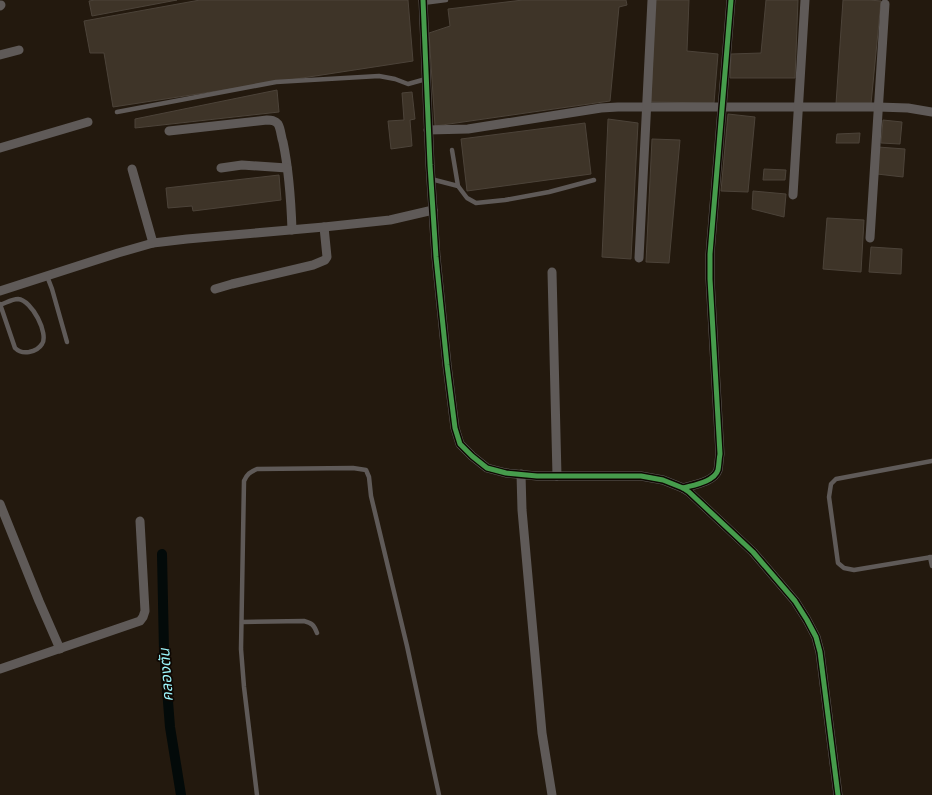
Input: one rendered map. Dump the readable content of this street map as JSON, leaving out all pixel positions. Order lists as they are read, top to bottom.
{
  "water": ["คลองตัน"]
}
